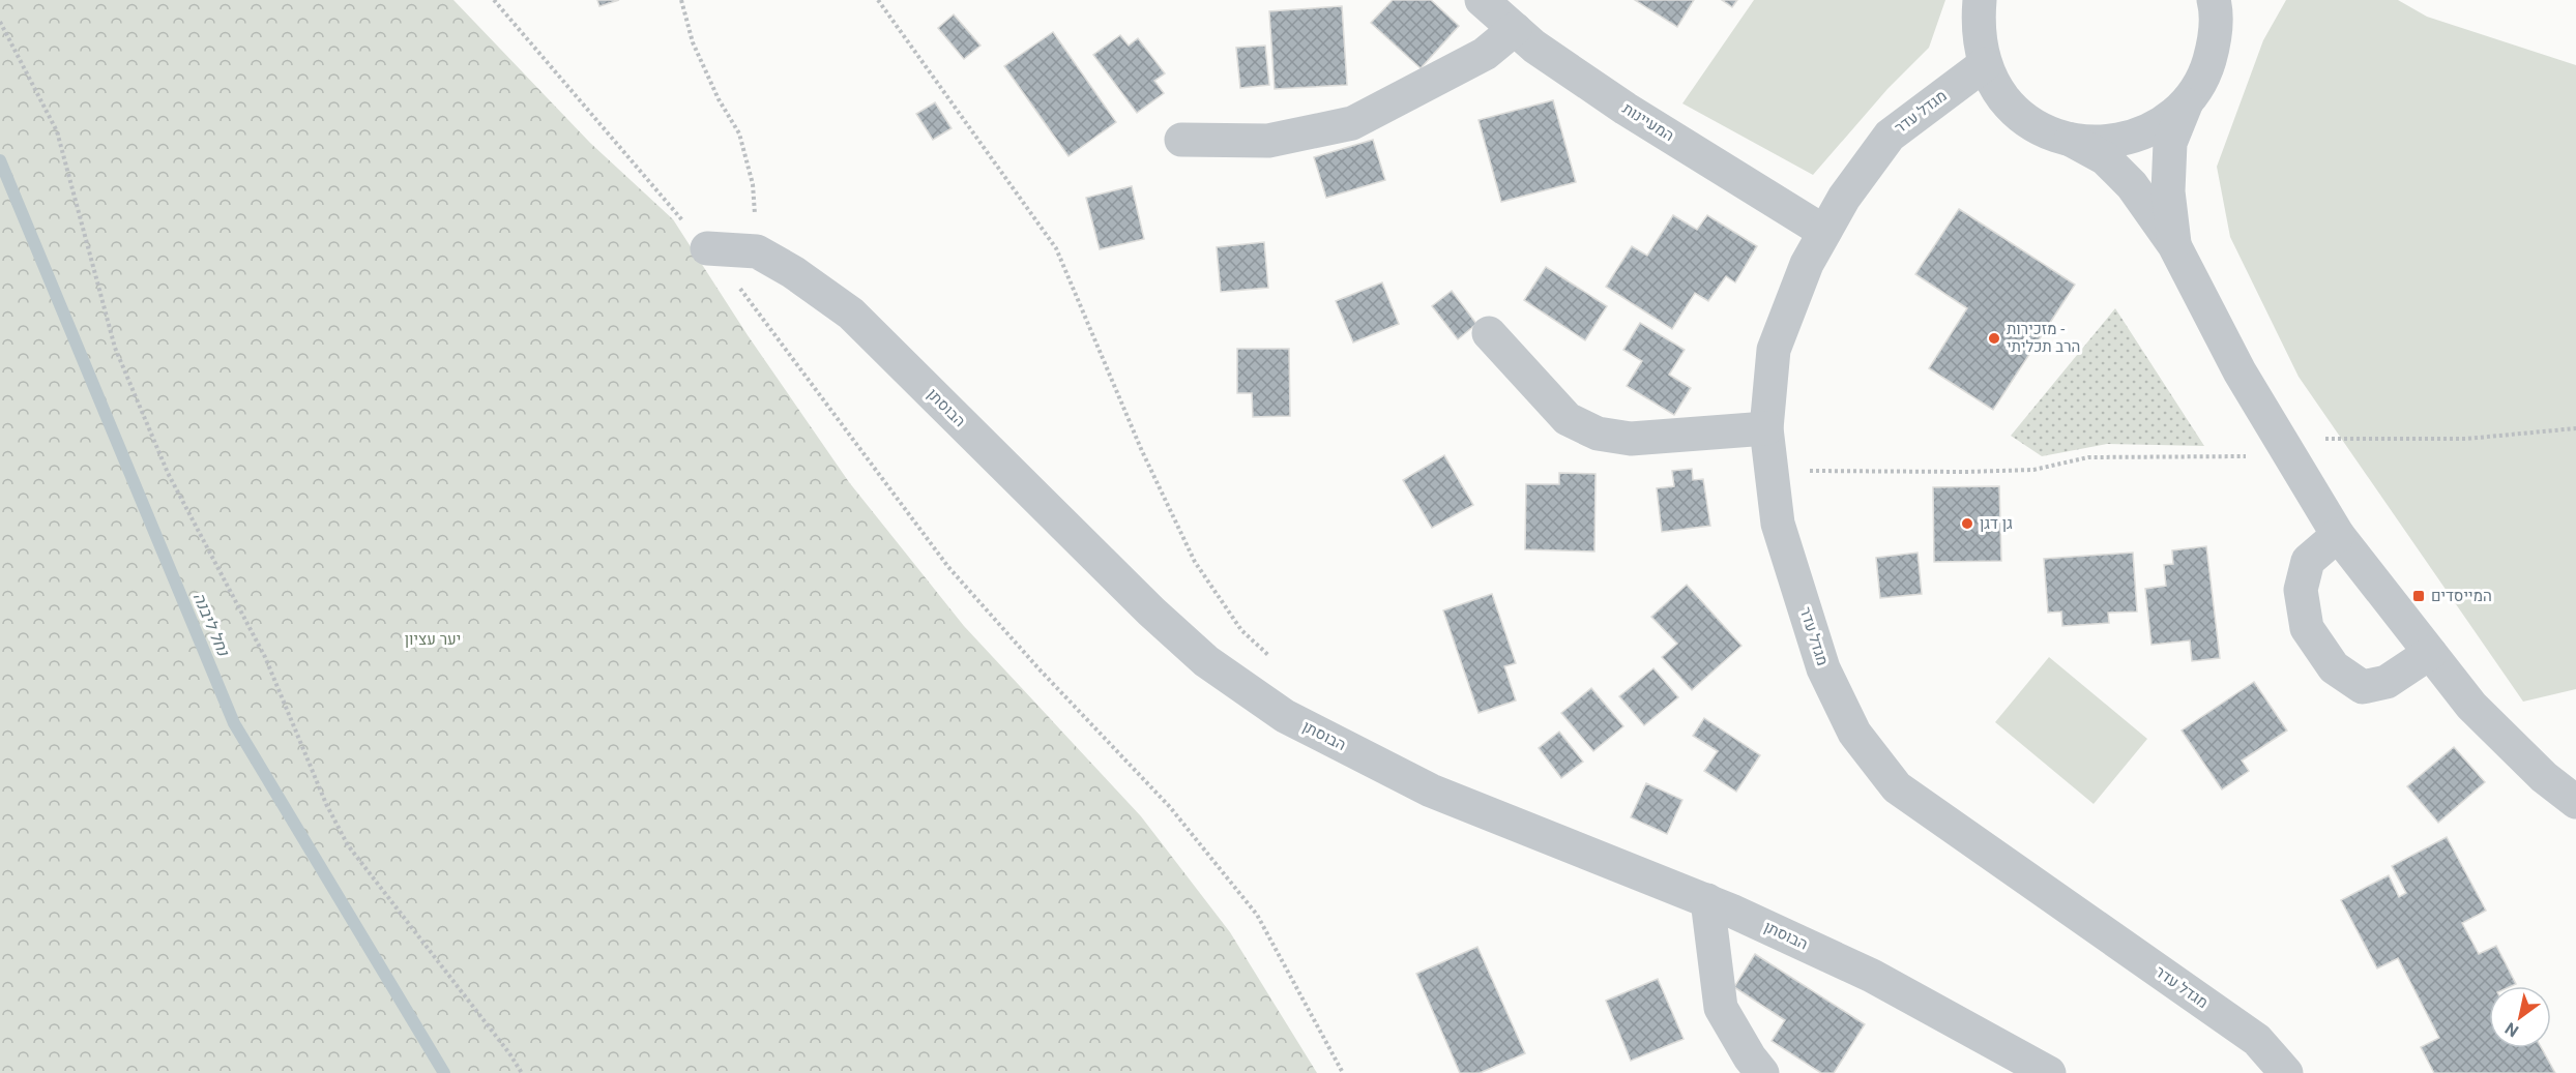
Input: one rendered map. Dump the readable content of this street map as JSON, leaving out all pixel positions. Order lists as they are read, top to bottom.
{
  "streets": {
    "street": ["מגדל עדר", "המעיינות", "הבוסתן"]
  },
  "crossings": [
    ["מגדל עדר", "המעיינות"]
  ],
  "water": ["נחל ליבנה"],
  "parks": ["יער עציון"],
  "places": {
    "other": ["מזכירות - הרב תכליתי", "גן דגן"],
    "transit": ["המייסדים"]
  },
  "north": "bottom left"
}
